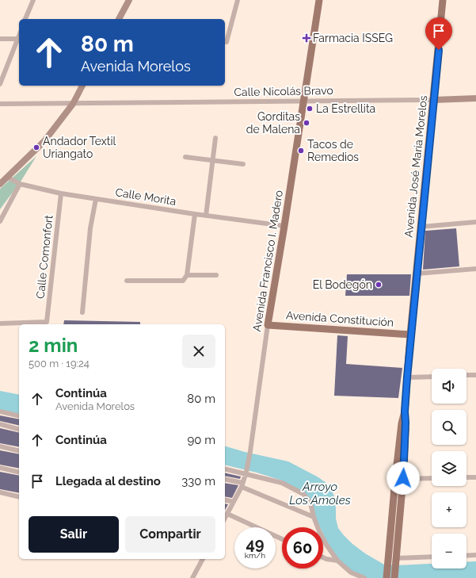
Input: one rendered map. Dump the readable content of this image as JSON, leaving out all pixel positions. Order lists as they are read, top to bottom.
{
  "streets": {
    "main road": ["Avenida José María Morelos", "Avenida Francisco I. Madero", "Avenida Constitución"],
    "street": ["Calle Nicolás Bravo", "Calle Morita", "Calle Comonfort"]
  },
  "crossings": [
    ["Calle Nicolás Bravo", "Avenida José María Morelos"],
    ["Calle Nicolás Bravo", "Avenida Francisco I. Madero"],
    ["Avenida José María Morelos", "Avenida Constitución"],
    ["Calle Morita", "Calle Comonfort"],
    ["Calle Morita", "Avenida Francisco I. Madero"],
    ["Avenida Francisco I. Madero", "Avenida Constitución"]
  ],
  "water": ["Arroyo Los Amoles"],
  "places": {
    "health": ["Farmacia ISSEG"],
    "other": [
      "La Estrellita",
      "Gorditas de Malena",
      "Andador Textil Uriangato",
      "Tacos de Remedios",
      "El Bodegón"
    ]
  },
  "page": {
    "turn": ["80 m", "Avenida Morelos"],
    "heading": ["2 min", "500 m · 19:24"],
    "map_buttons": ["+", "−"],
    "list": [
      {
        "name": "Continúa",
        "note": "Avenida Morelos",
        "value": "80 m"
      },
      {
        "name": "Continúa",
        "value": "90 m"
      },
      {
        "name": "Llegada al destino",
        "value": "330 m"
      }
    ],
    "buttons": ["Salir", "Compartir"],
    "speed": "49 km/h",
    "limit": "60"
  }
}
